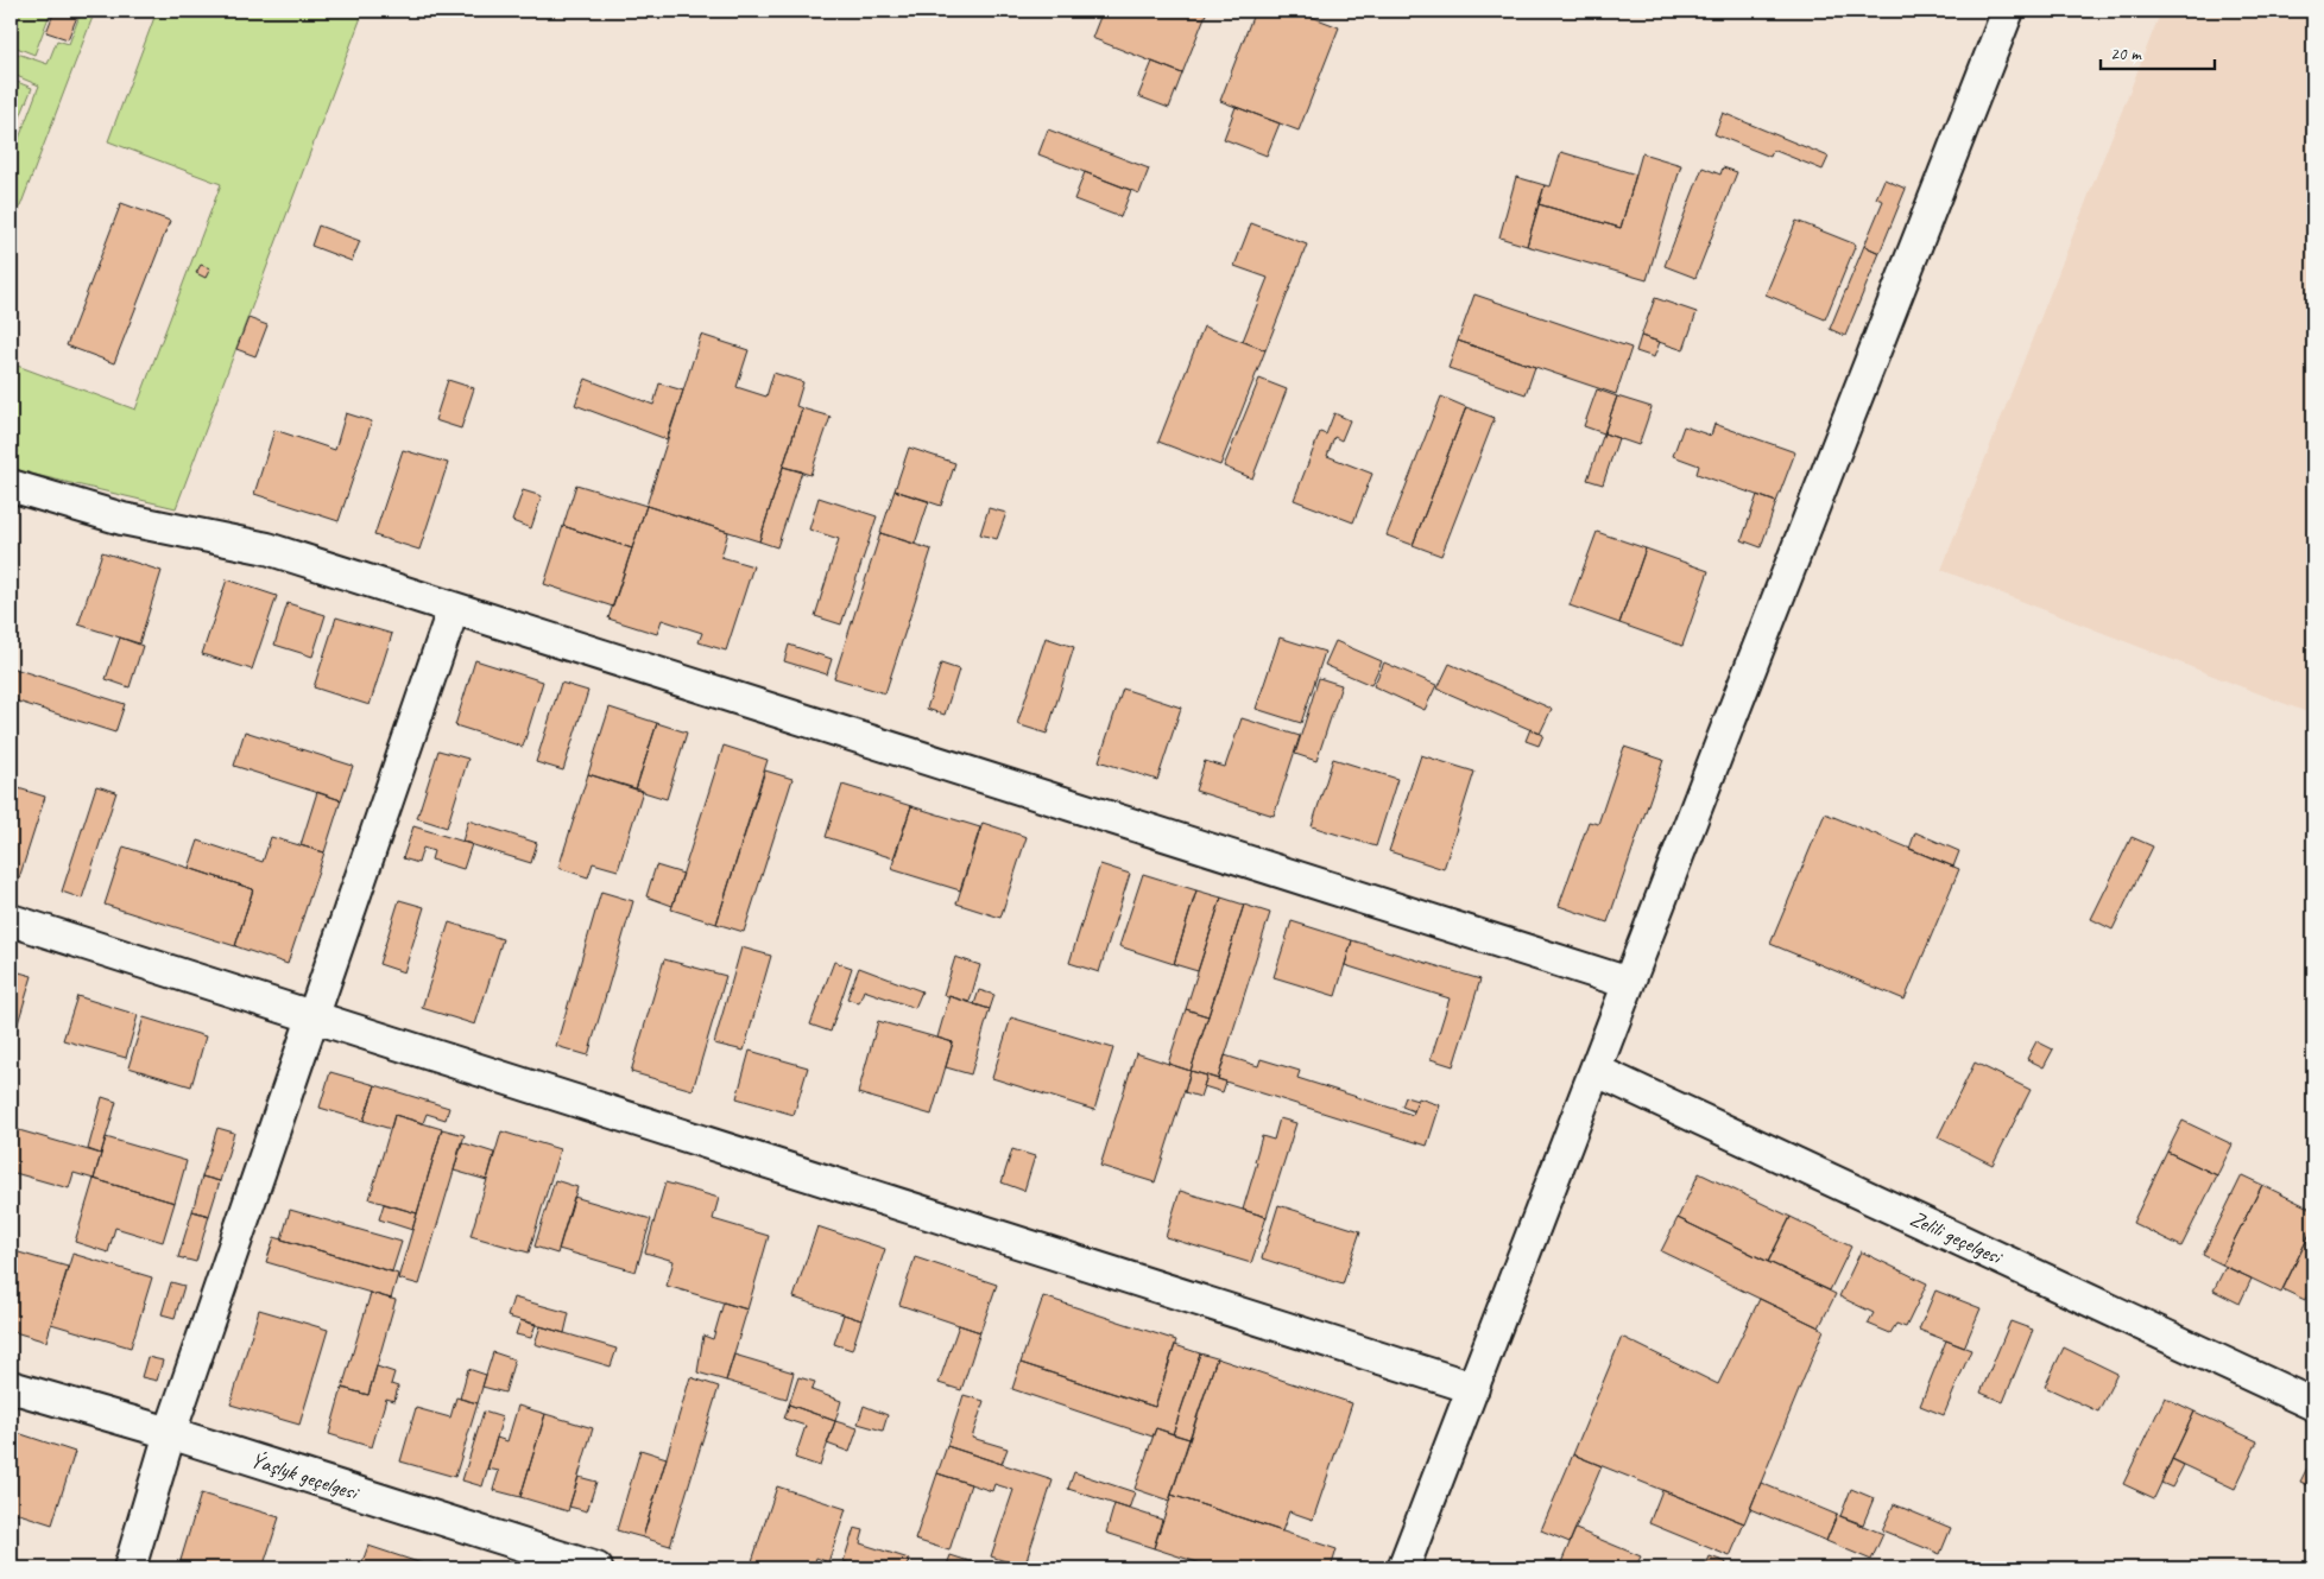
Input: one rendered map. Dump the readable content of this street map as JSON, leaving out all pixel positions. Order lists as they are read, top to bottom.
{
  "streets": {
    "street": ["Zelili geçelgesi", "Ýaşlyk geçelgesi"]
  },
  "scale_bar": "20 m"
}
